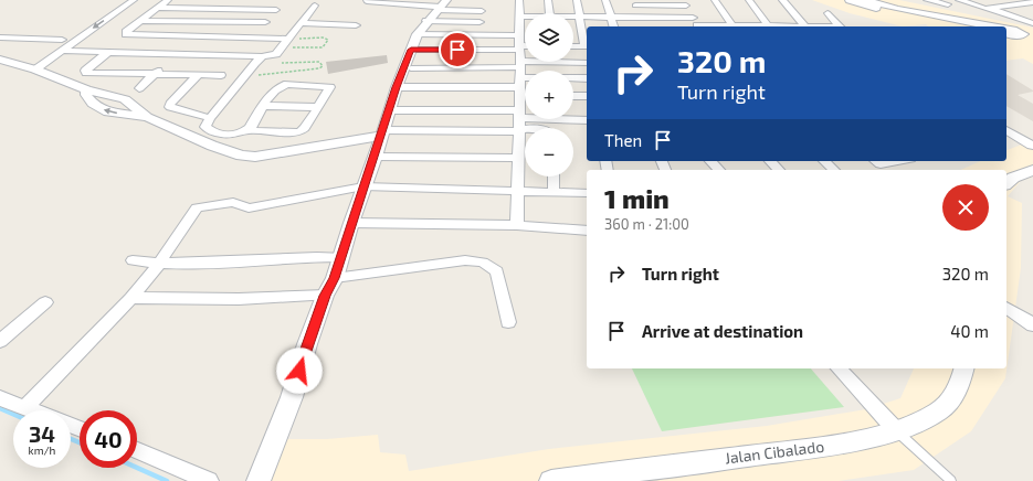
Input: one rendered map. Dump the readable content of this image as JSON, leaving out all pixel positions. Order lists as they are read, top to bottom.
{
  "streets": {
    "street": ["Jalan Cibalado"]
  },
  "page": {
    "map_buttons": ["+", "−"],
    "turn": ["320 m", "Turn right"],
    "then": "Then",
    "heading": ["1 min", "360 m · 21:00"],
    "list": [
      {
        "name": "Turn right",
        "value": "320 m"
      },
      {
        "name": "Arrive at destination",
        "value": "40 m"
      }
    ],
    "speed": "34 km/h",
    "limit": "40"
  }
}
